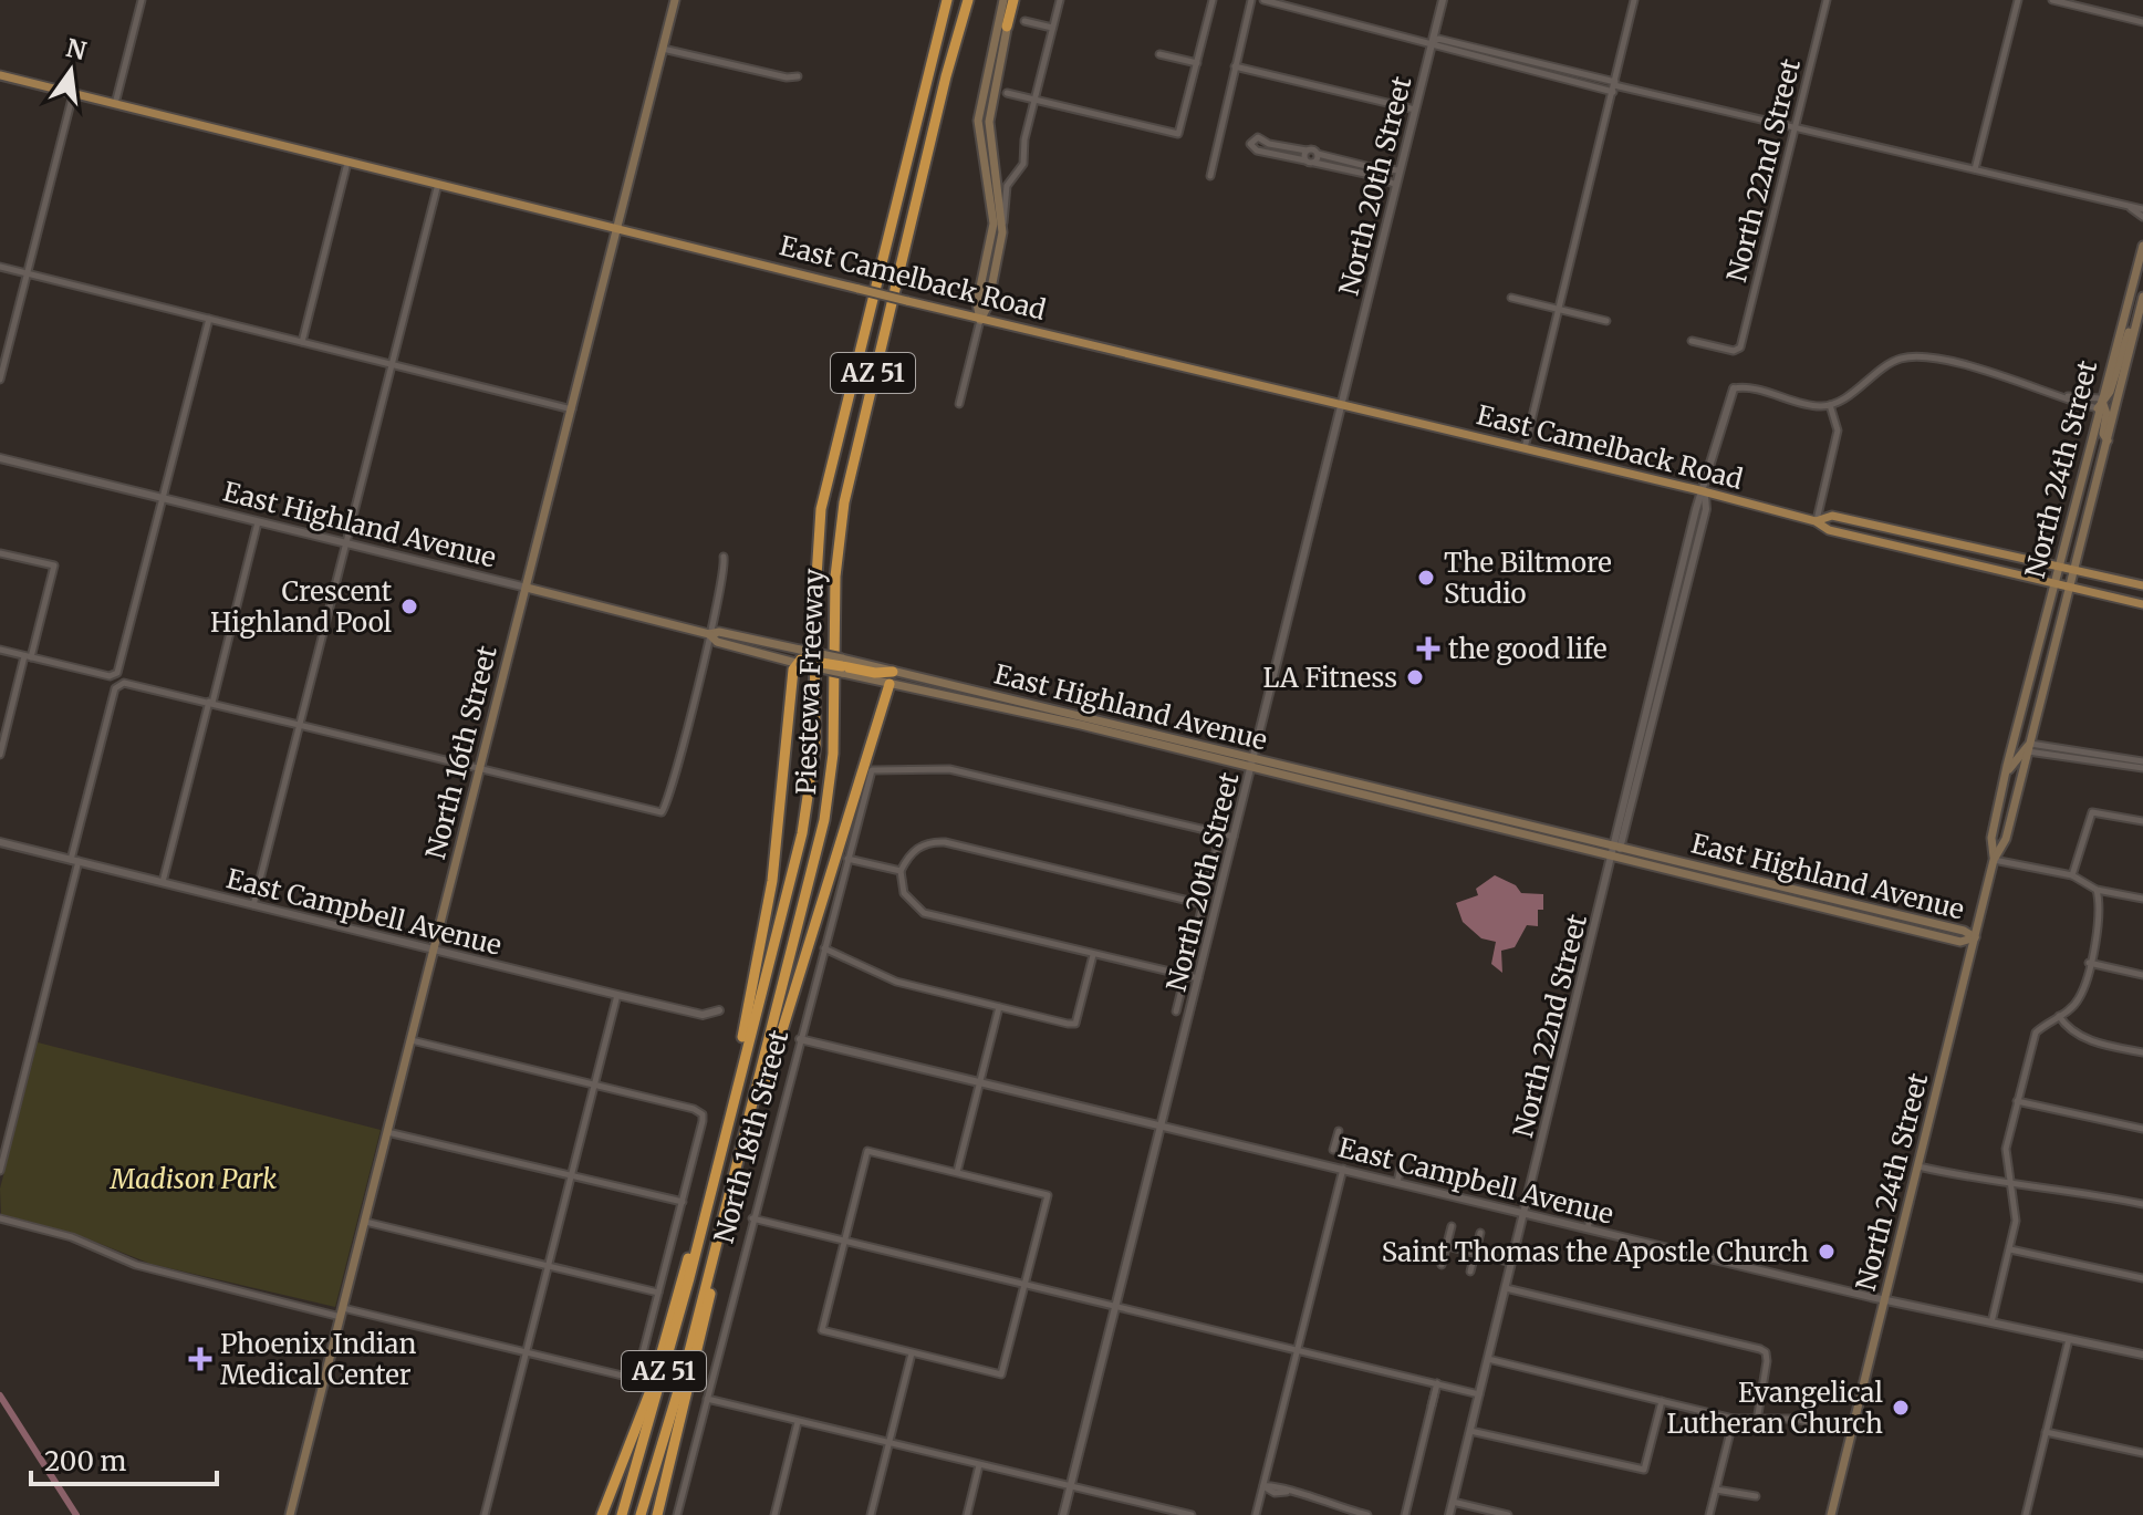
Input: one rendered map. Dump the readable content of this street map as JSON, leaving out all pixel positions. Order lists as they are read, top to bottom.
{
  "streets": {
    "highway": ["AZ 51", "Piestewa Freeway"],
    "main road": [
      "East Camelback Road",
      "North 24th Street",
      "East Highland Avenue",
      "North 16th Street"
    ],
    "street": [
      "North 22nd Street",
      "North 20th Street",
      "East Campbell Avenue",
      "North 18th Street"
    ]
  },
  "crossings": [
    ["North 22nd Street", "East Camelback Road"],
    ["North 22nd Street", "East Highland Avenue"],
    ["North 22nd Street", "East Campbell Avenue"],
    ["North 20th Street", "East Camelback Road"],
    ["North 20th Street", "East Highland Avenue"],
    ["North 20th Street", "East Campbell Avenue"],
    ["North 20th Street", "North 18th Street"],
    ["East Camelback Road", "North 24th Street"],
    ["East Camelback Road", "North 16th Street"],
    ["North 24th Street", "East Highland Avenue"],
    ["North 24th Street", "East Campbell Avenue"],
    ["East Highland Avenue", "North 16th Street"],
    ["North 16th Street", "East Campbell Avenue"],
    ["East Campbell Avenue", "North 18th Street"]
  ],
  "parks": ["Madison Park"],
  "places": {
    "other": [
      "The Biltmore Studio",
      "Crescent Highland Pool",
      "LA Fitness",
      "Saint Thomas the Apostle Church",
      "Evangelical Lutheran Church"
    ],
    "health": ["the good life", "Phoenix Indian Medical Center"]
  },
  "scale_bar": "200 m",
  "north": "top"
}
